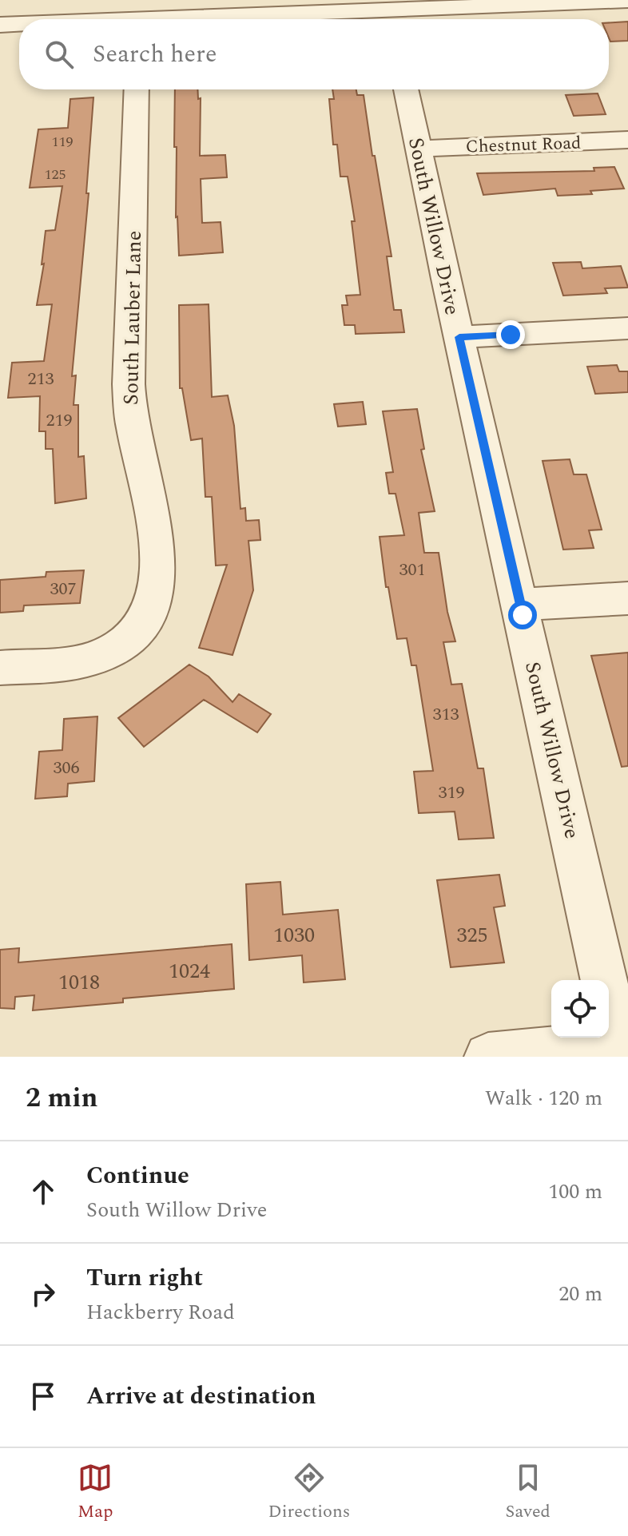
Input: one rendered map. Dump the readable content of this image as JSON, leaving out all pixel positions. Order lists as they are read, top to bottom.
{
  "streets": {
    "street": ["Chestnut Road", "South Willow Drive", "South Lauber Lane"]
  },
  "crossings": [
    ["Chestnut Road", "South Willow Drive"]
  ],
  "house_numbers": [
    "119",
    "125",
    "213",
    "219",
    "301",
    "307",
    "313",
    "306",
    "319",
    "1030",
    "325",
    "1024",
    "1018"
  ],
  "page": {
    "search": "Search here",
    "heading": ["2 min", "Walk · 120 m"],
    "list": [
      ["Continue", "South Willow Drive", "100 m"],
      ["Turn right", "Hackberry Road", "20 m"],
      "Arrive at destination"
    ],
    "nav": ["Map", "Directions", "Saved"]
  }
}
